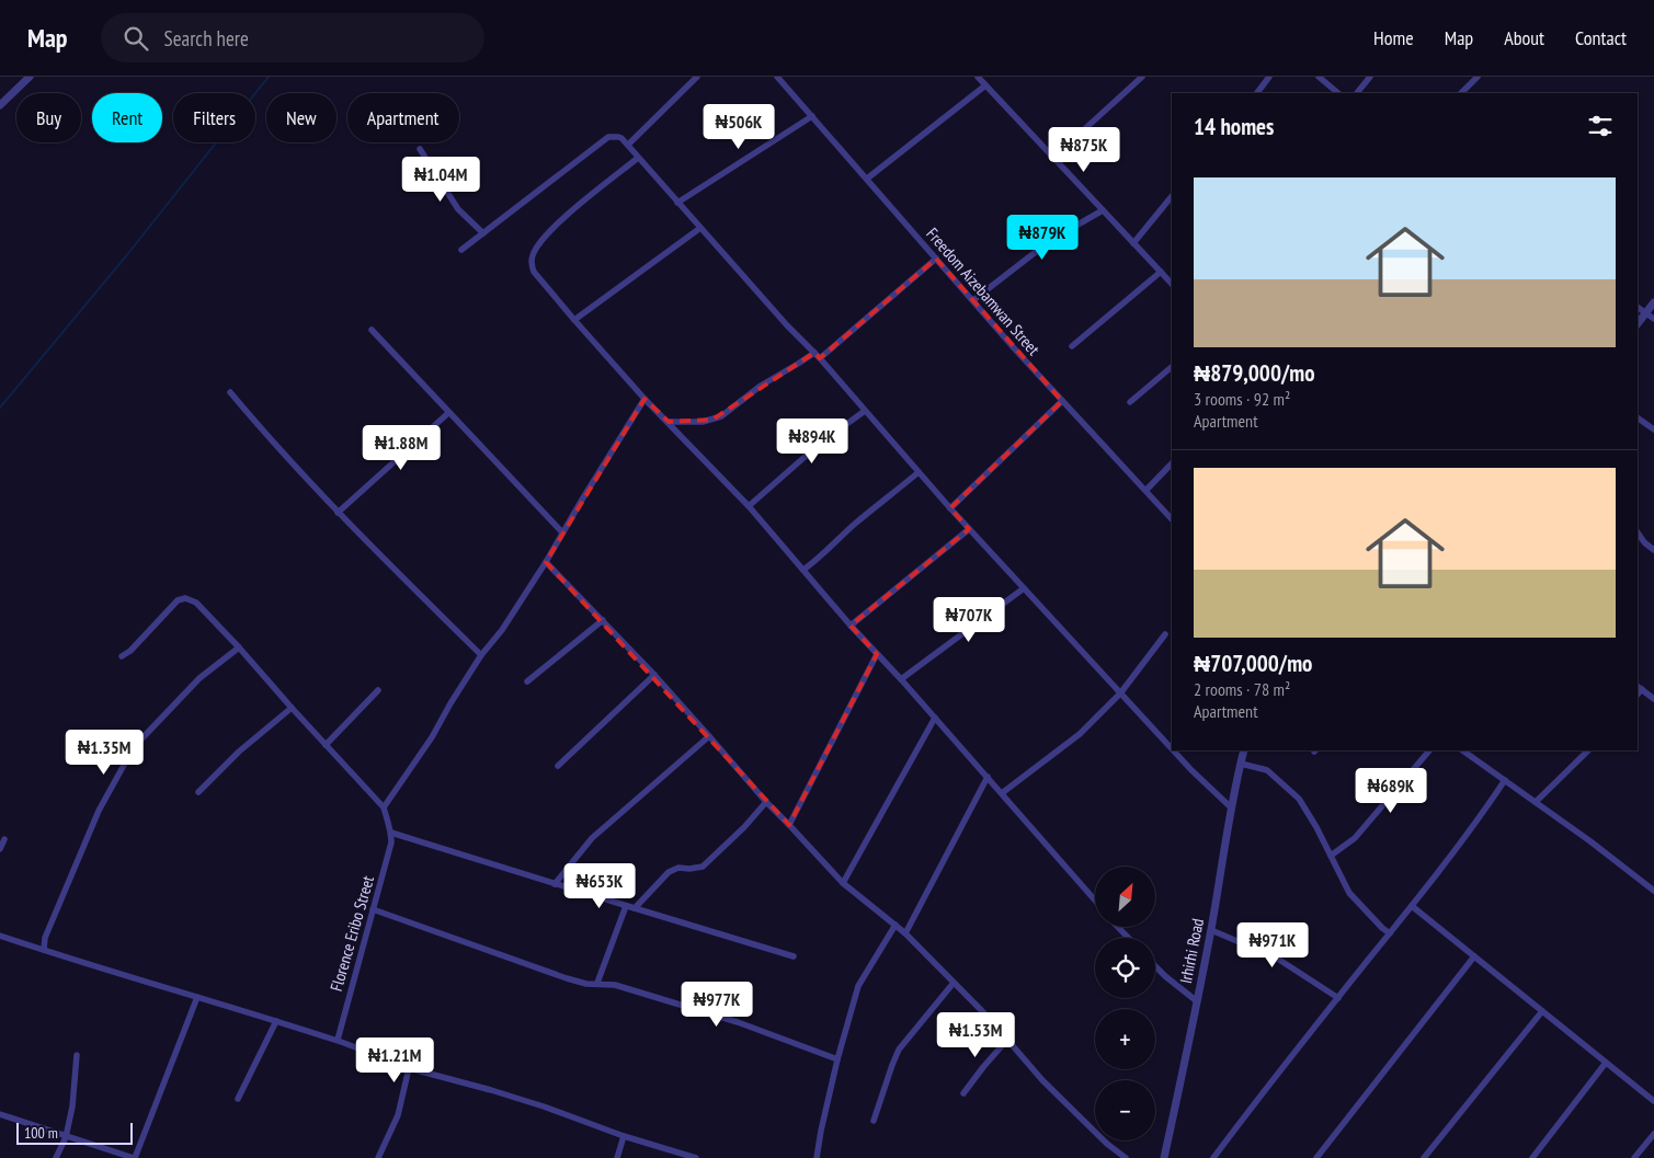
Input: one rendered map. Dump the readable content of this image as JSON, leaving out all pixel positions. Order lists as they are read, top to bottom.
{
  "streets": {
    "street": ["Freedom Aizebamwan Street", "Florence Eribo Street", "Irhirhi Road"]
  },
  "scale_bar": "100 m",
  "north": "top right",
  "page": {
    "header": "Map",
    "search": "Search here",
    "nav": [
      "Home",
      "Map",
      "About",
      "Contact"
    ],
    "chip": [
      "Buy",
      "Rent",
      "Filters",
      "New",
      "Apartment"
    ],
    "heading": "14 homes",
    "price": [
      "₦506K",
      "₦875K",
      "₦1.04M",
      "₦879K",
      "₦894K",
      "₦1.88M",
      "₦707K",
      "₦1.35M",
      "₦689K",
      "₦653K",
      "₦971K",
      "₦977K",
      "₦1.53M",
      "₦1.21M"
    ],
    "list": [
      {
        "name": "₦879,000/mo",
        "note": "3 rooms · 92 m² · Apartment"
      },
      {
        "name": "₦707,000/mo",
        "note": "2 rooms · 78 m² · Apartment"
      }
    ],
    "map_buttons": ["+", "−"],
    "scale": "100 m"
  }
}
